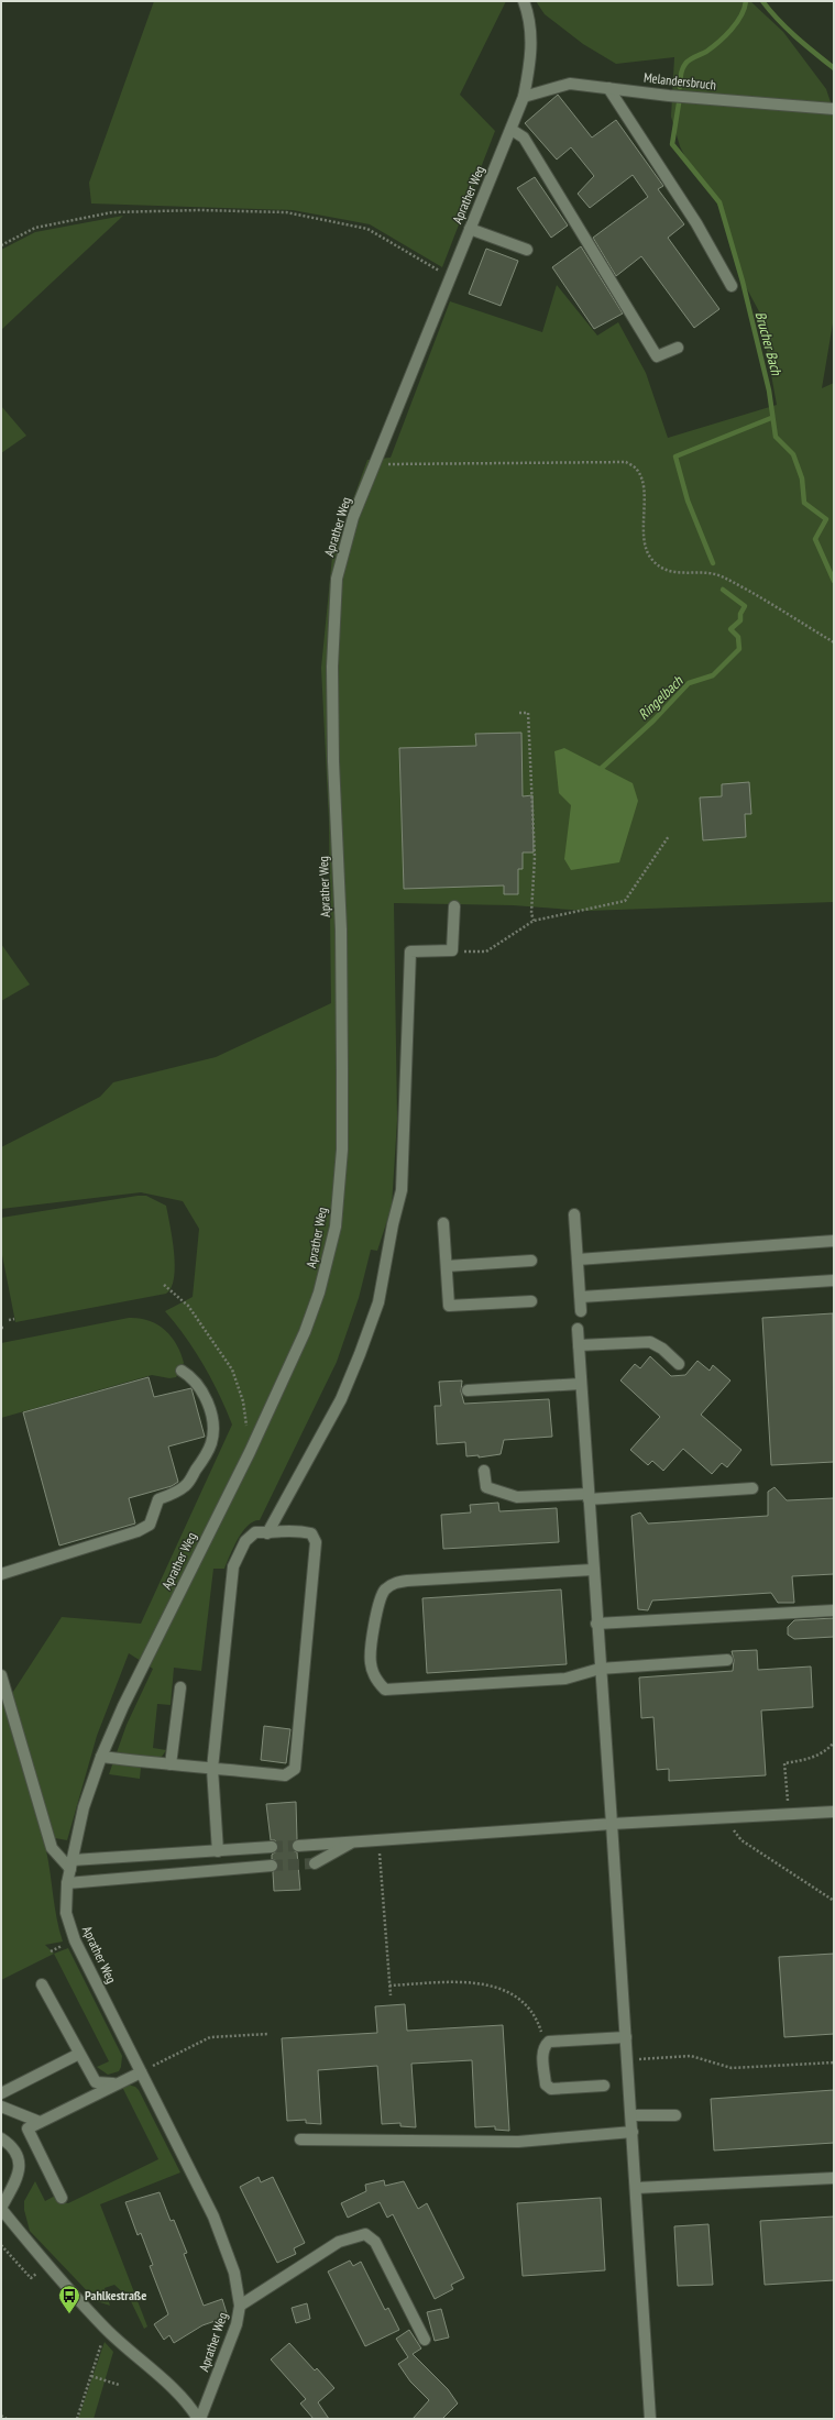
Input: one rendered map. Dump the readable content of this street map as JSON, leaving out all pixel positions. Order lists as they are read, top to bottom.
{
  "streets": {
    "street": ["Melandersbruch", "Aprather Weg"]
  },
  "crossings": [
    ["Melandersbruch", "Aprather Weg"]
  ],
  "water": ["Brucher Bach", "Ringelbach"],
  "places": {
    "bus stop": ["Pahlkestraße"]
  }
}
